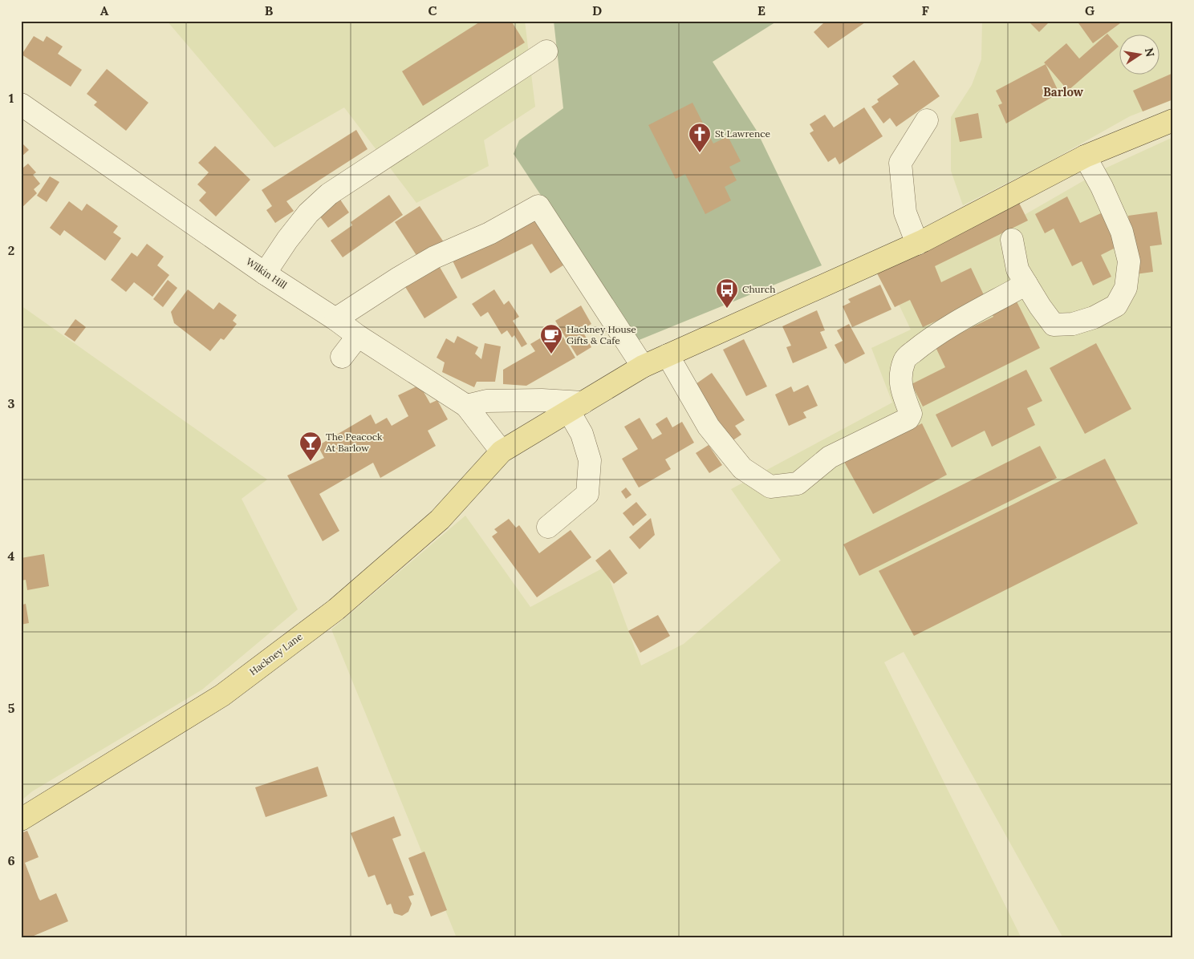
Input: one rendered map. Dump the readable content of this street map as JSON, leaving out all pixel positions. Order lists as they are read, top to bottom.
{
  "streets": {
    "main road": ["Hackney Lane"],
    "street": ["Wilkin Hill"]
  },
  "crossings": [
    ["Wilkin Hill", "Hackney Lane"]
  ],
  "districts": ["Barlow"],
  "places": {
    "church": ["St Lawrence"],
    "bus stop": ["Church"],
    "cafe": ["Hackney House Gifts & Cafe"],
    "bar": ["The Peacock At Barlow"]
  },
  "north": "right",
  "grid": {
    "columns": [
      "A",
      "B",
      "C",
      "D",
      "E",
      "F",
      "G"
    ],
    "rows": [
      "1",
      "2",
      "3",
      "4",
      "5",
      "6"
    ]
  }
}
